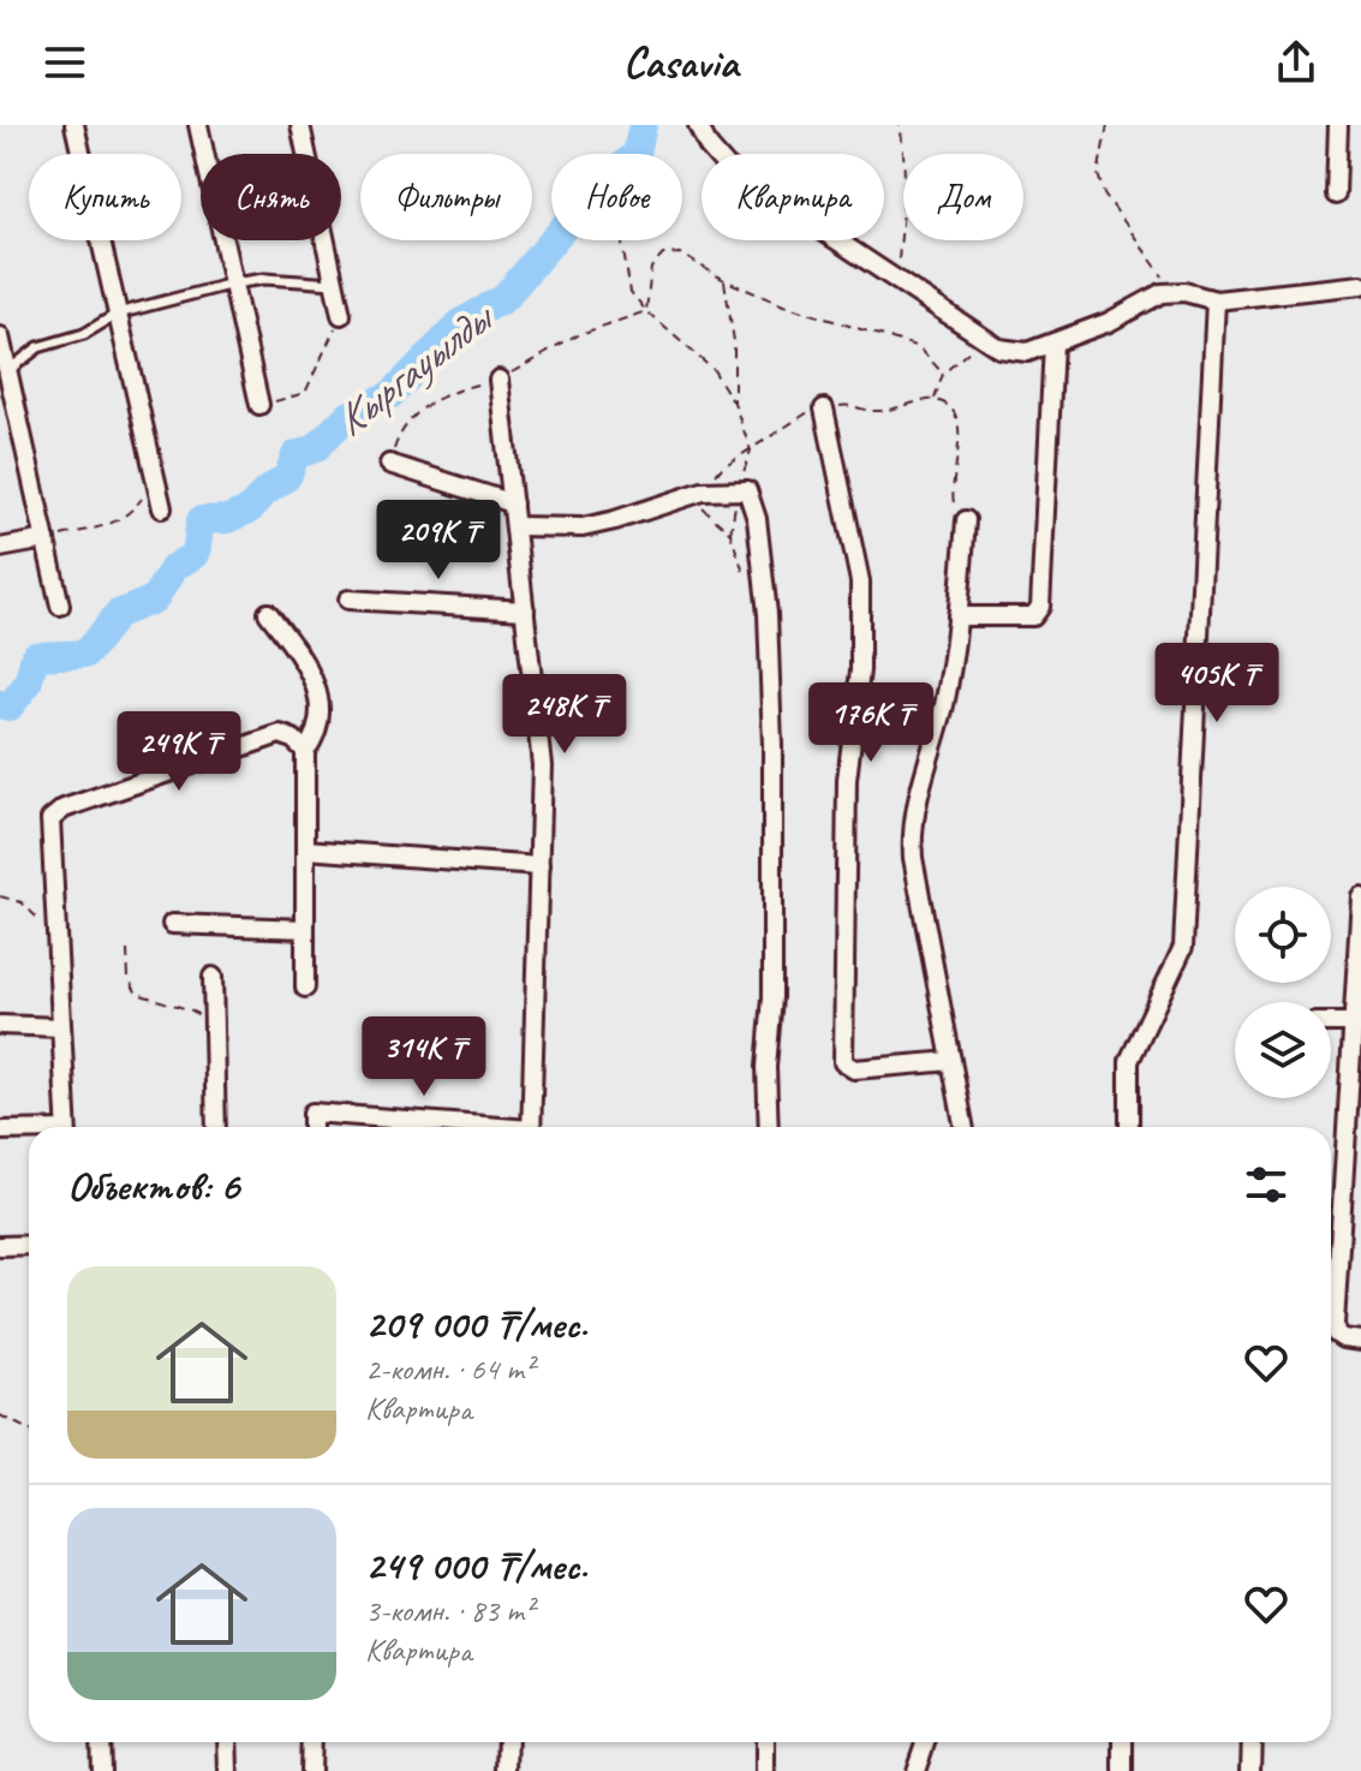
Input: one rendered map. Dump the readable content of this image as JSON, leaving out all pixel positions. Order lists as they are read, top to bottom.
{
  "water": ["Кыргауылды"],
  "page": {
    "header": "Casavia",
    "chip": [
      "Купить",
      "Снять",
      "Фильтры",
      "Новое",
      "Квартира",
      "Дом"
    ],
    "price": [
      "209K ₸",
      "405K ₸",
      "248K ₸",
      "176K ₸",
      "249K ₸",
      "314K ₸"
    ],
    "heading": "Объектов: 6",
    "list": [
      {
        "name": "209 000 ₸/мес.",
        "note": "2-комн. · 64 m² · Квартира"
      },
      {
        "name": "249 000 ₸/мес.",
        "note": "3-комн. · 83 m² · Квартира"
      }
    ]
  }
}
